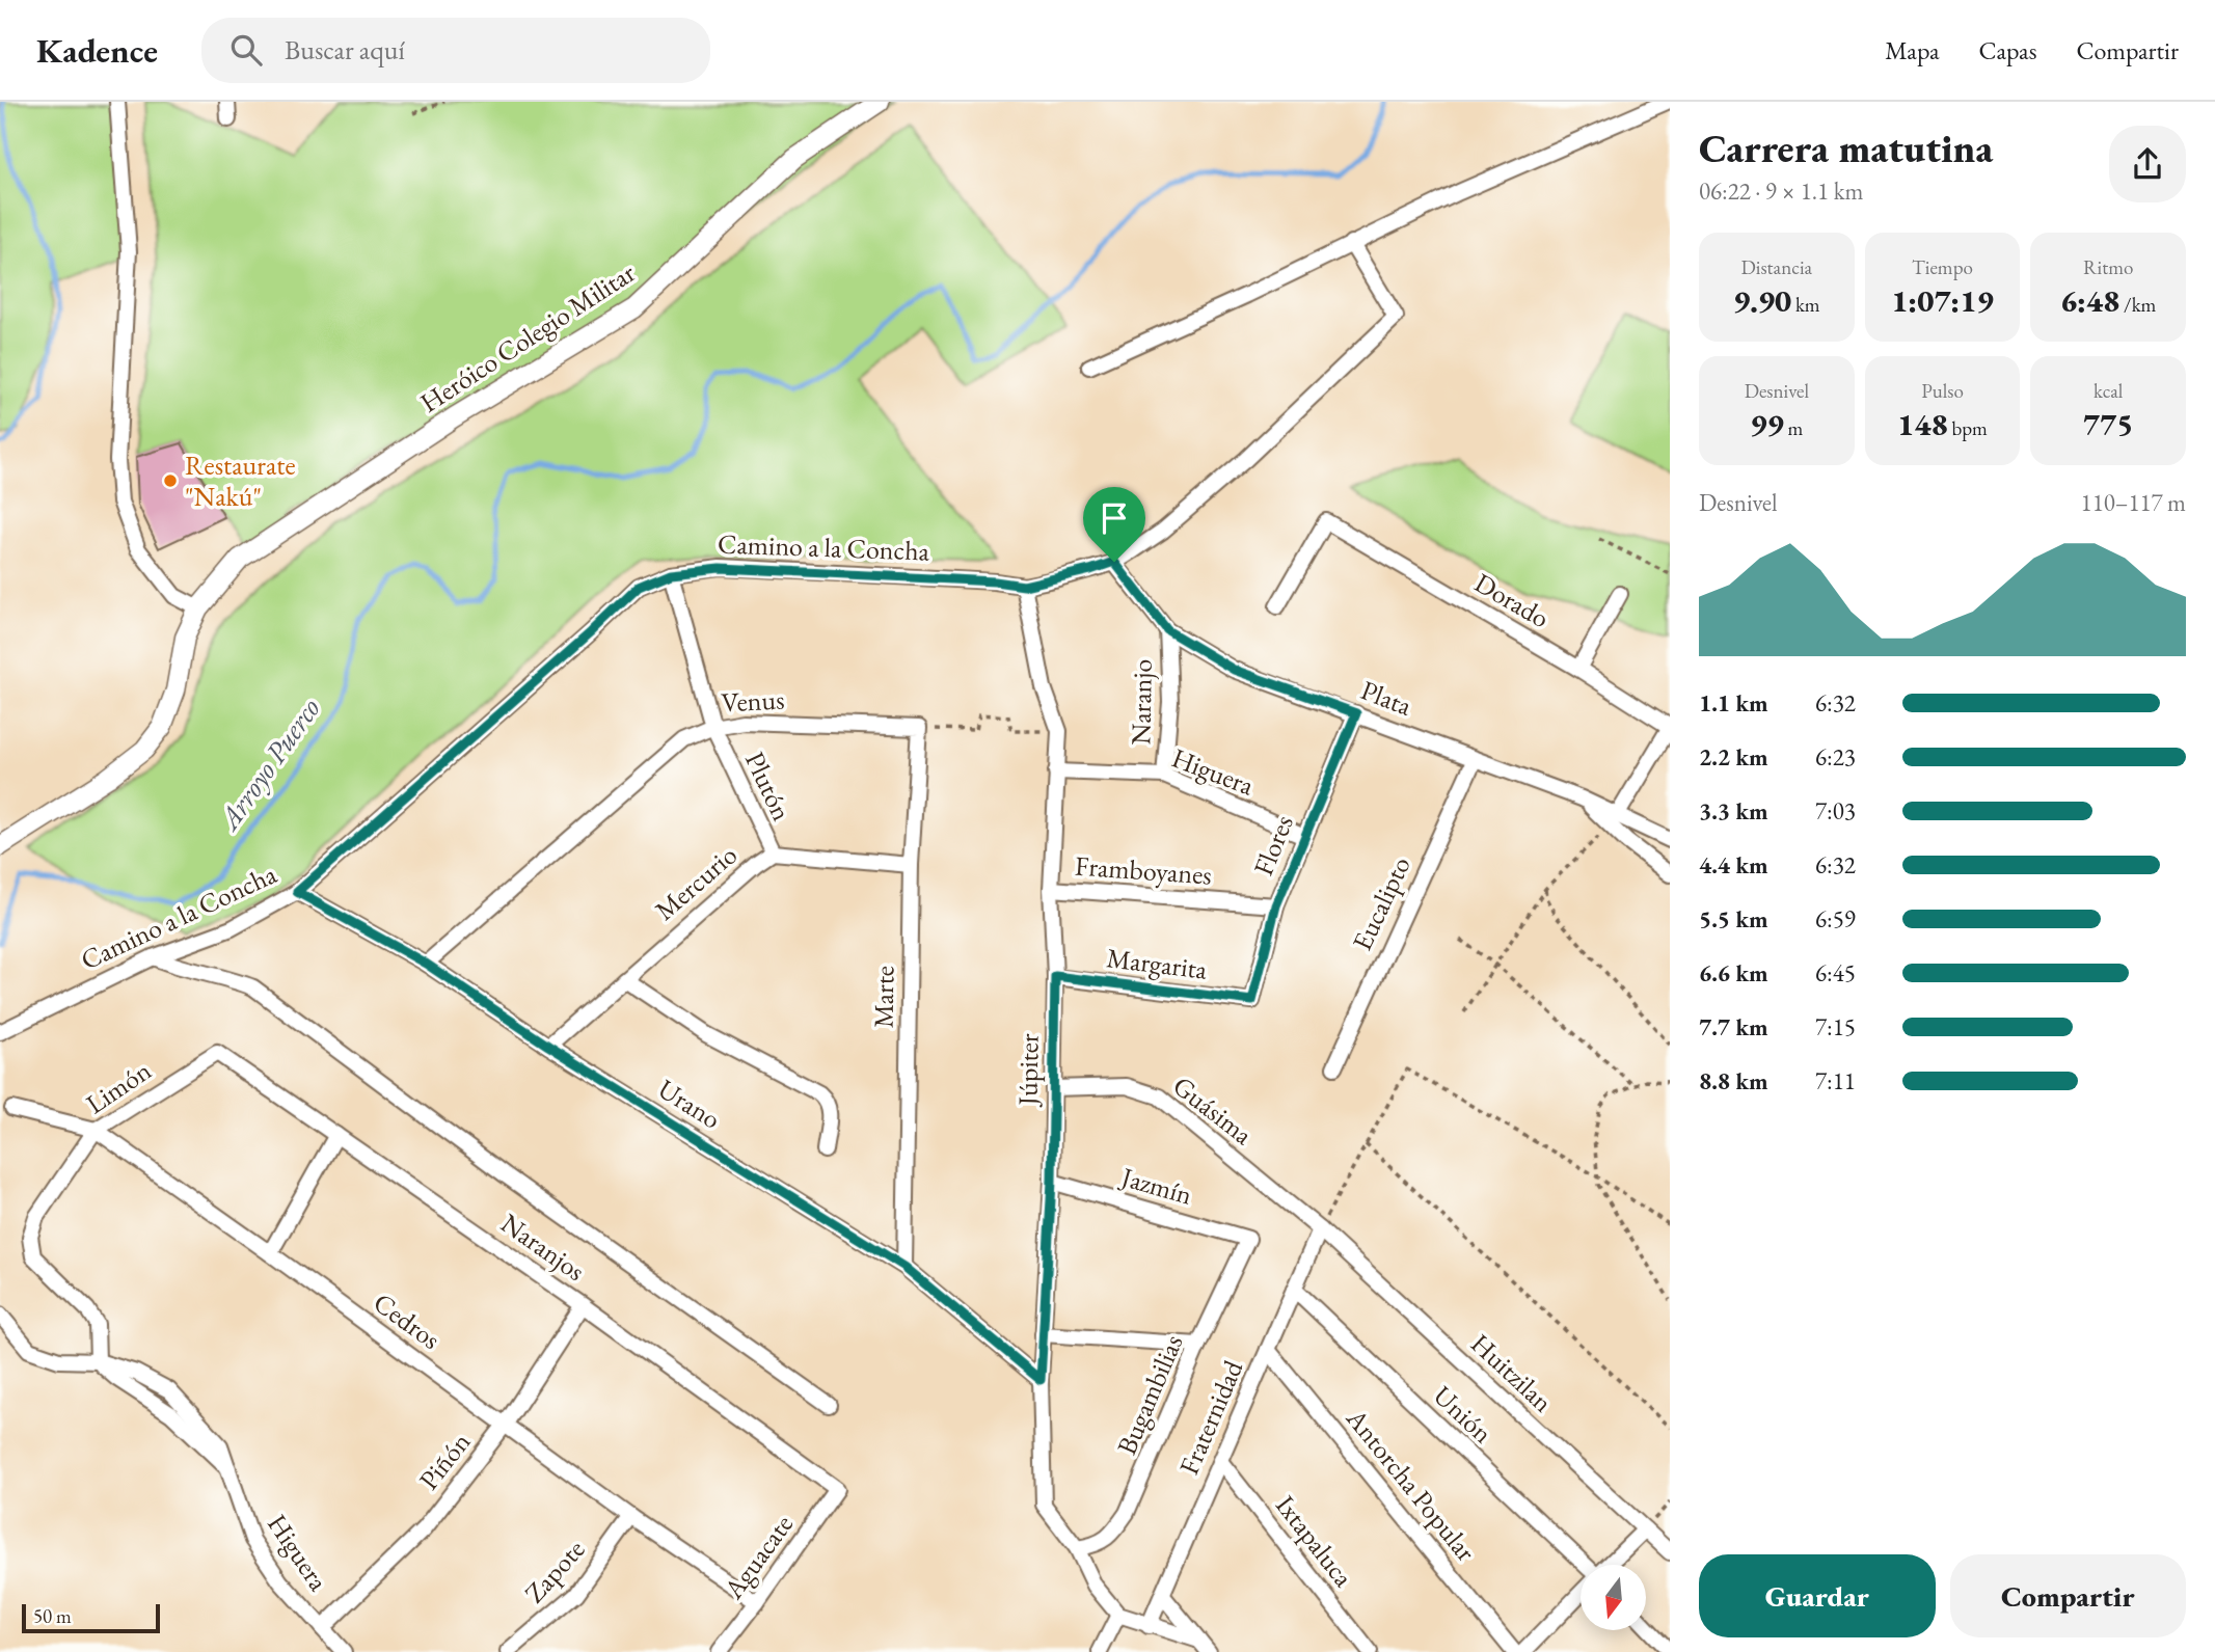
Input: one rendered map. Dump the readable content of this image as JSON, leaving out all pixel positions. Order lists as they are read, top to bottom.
{
  "streets": {
    "street": [
      "Heróico Colegio Militar",
      "Camino a la Concha",
      "Dorado",
      "Plata",
      "Venus",
      "Naranjo",
      "Higuera",
      "Plutón",
      "Flores",
      "Framboyanes",
      "Mercurio",
      "Eucalipto",
      "Margarita",
      "Marte",
      "Júpiter",
      "Limón",
      "Urano",
      "Guásima",
      "Jazmín",
      "Naranjos",
      "Cedros",
      "Huitzilan",
      "Bugambilias",
      "Unión",
      "Fraternidad",
      "Piñón",
      "Antorcha Popular",
      "Ixtapaluca",
      "Aguacate",
      "Zapote"
    ]
  },
  "crossings": [
    ["Camino a la Concha", "Plata"],
    ["Camino a la Concha", "Plutón"],
    ["Camino a la Concha", "Júpiter"],
    ["Camino a la Concha", "Urano"],
    ["Plata", "Naranjo"],
    ["Plata", "Flores"],
    ["Plata", "Eucalipto"],
    ["Venus", "Plutón"],
    ["Venus", "Marte"],
    ["Venus", "Urano"],
    ["Naranjo", "Higuera"],
    ["Higuera", "Flores"],
    ["Higuera", "Júpiter"],
    ["Higuera", "Limón"],
    ["Higuera", "Piñón"],
    ["Plutón", "Mercurio"],
    ["Flores", "Framboyanes"],
    ["Flores", "Margarita"],
    ["Framboyanes", "Júpiter"],
    ["Mercurio", "Marte"],
    ["Mercurio", "Urano"],
    ["Margarita", "Júpiter"],
    ["Marte", "Urano"],
    ["Júpiter", "Urano"],
    ["Júpiter", "Guásima"],
    ["Júpiter", "Jazmín"],
    ["Júpiter", "Bugambilias"],
    ["Limón", "Naranjos"],
    ["Limón", "Cedros"],
    ["Guásima", "Huitzilan"],
    ["Guásima", "Fraternidad"],
    ["Jazmín", "Bugambilias"],
    ["Naranjos", "Piñón"],
    ["Naranjos", "Aguacate"],
    ["Cedros", "Piñón"],
    ["Cedros", "Aguacate"],
    ["Cedros", "Zapote"],
    ["Huitzilan", "Fraternidad"],
    ["Unión", "Fraternidad"],
    ["Fraternidad", "Antorcha Popular"],
    ["Fraternidad", "Ixtapaluca"]
  ],
  "water": ["Arroyo Puerco"],
  "places": ["Restaurate \"Nakú\""],
  "scale_bar": "50 m",
  "north": "bottom",
  "page": {
    "header": "Kadence",
    "search": "Buscar aquí",
    "nav": ["Mapa", "Capas", "Compartir"],
    "heading": ["Carrera matutina", "06:22 · 9 × 1.1 km"],
    "stats": [
      ["Distancia", "9.90 km"],
      ["Tiempo", "1:07:19"],
      ["Ritmo", "6:48 /km"],
      ["Desnivel", "99 m"],
      ["Pulso", "148 bpm"],
      ["kcal", "775"]
    ],
    "chart": ["Desnivel", "110–117 m"],
    "list": [
      {
        "name": "1.1 km",
        "note": "6:32"
      },
      {
        "name": "2.2 km",
        "note": "6:23"
      },
      {
        "name": "3.3 km",
        "note": "7:03"
      },
      {
        "name": "4.4 km",
        "note": "6:32"
      },
      {
        "name": "5.5 km",
        "note": "6:59"
      },
      {
        "name": "6.6 km",
        "note": "6:45"
      },
      {
        "name": "7.7 km",
        "note": "7:15"
      },
      {
        "name": "8.8 km",
        "note": "7:11"
      }
    ],
    "buttons": ["Guardar", "Compartir"],
    "scale": "50 m"
  }
}
